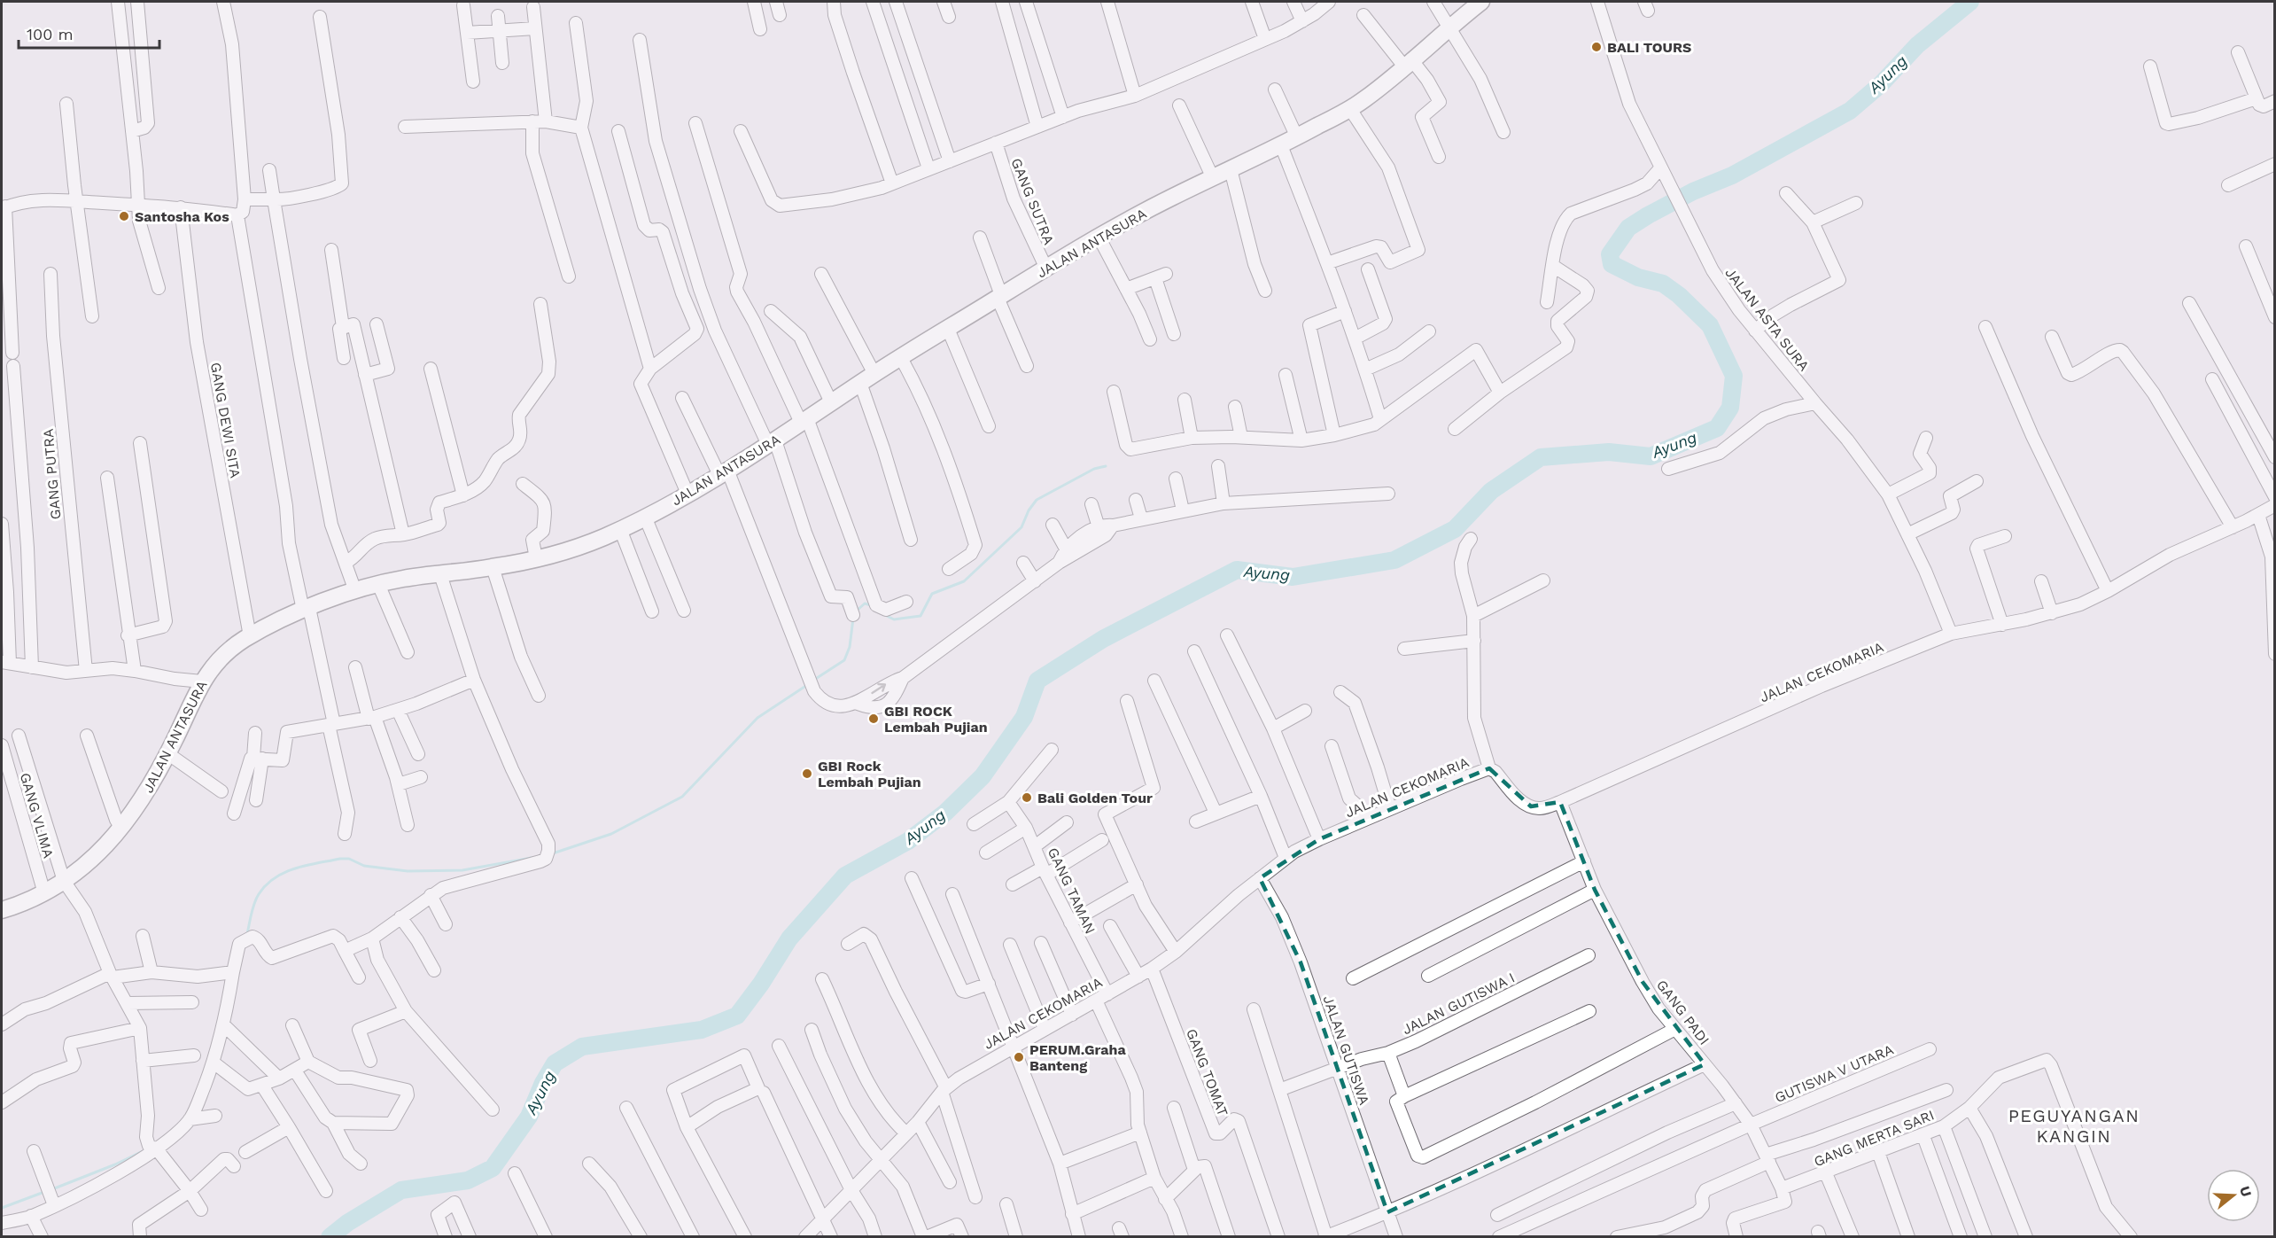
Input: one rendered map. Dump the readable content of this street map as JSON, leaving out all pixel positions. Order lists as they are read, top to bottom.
{
  "streets": {
    "main road": ["JALAN ANTASURA"],
    "street": [
      "GANG SUTRA",
      "JALAN ASTA SURA",
      "GANG DEWI SITA",
      "GANG PUTRA",
      "JALAN CEKOMARIA",
      "GANG VLIMA",
      "GANG TAMAN",
      "JALAN GUTISWA I",
      "GANG PADI",
      "JALAN GUTISWA",
      "GANG TOMAT",
      "GUTISWA V UTARA",
      "GANG MERTA SARI"
    ]
  },
  "crossings": [
    ["GANG SUTRA", "JALAN ANTASURA"],
    ["JALAN ANTASURA", "GANG DEWI SITA"],
    ["JALAN ANTASURA", "GANG VLIMA"],
    ["JALAN ASTA SURA", "JALAN CEKOMARIA"],
    ["JALAN CEKOMARIA", "GANG TAMAN"],
    ["JALAN CEKOMARIA", "GANG PADI"],
    ["JALAN CEKOMARIA", "JALAN GUTISWA"],
    ["JALAN CEKOMARIA", "GANG TOMAT"],
    ["JALAN GUTISWA I", "JALAN GUTISWA"],
    ["GANG PADI", "GUTISWA V UTARA"],
    ["GANG PADI", "GANG MERTA SARI"]
  ],
  "districts": ["PEGUYANGAN KANGIN"],
  "water": ["Ayung"],
  "places": [
    "BALI TOURS",
    "Santosha Kos",
    "GBI ROCK Lembah Pujian",
    "GBI Rock Lembah Pujian",
    "Bali Golden Tour",
    "PERUM.Graha Banteng"
  ],
  "scale_bar": "100 m",
  "north": "right"
}
